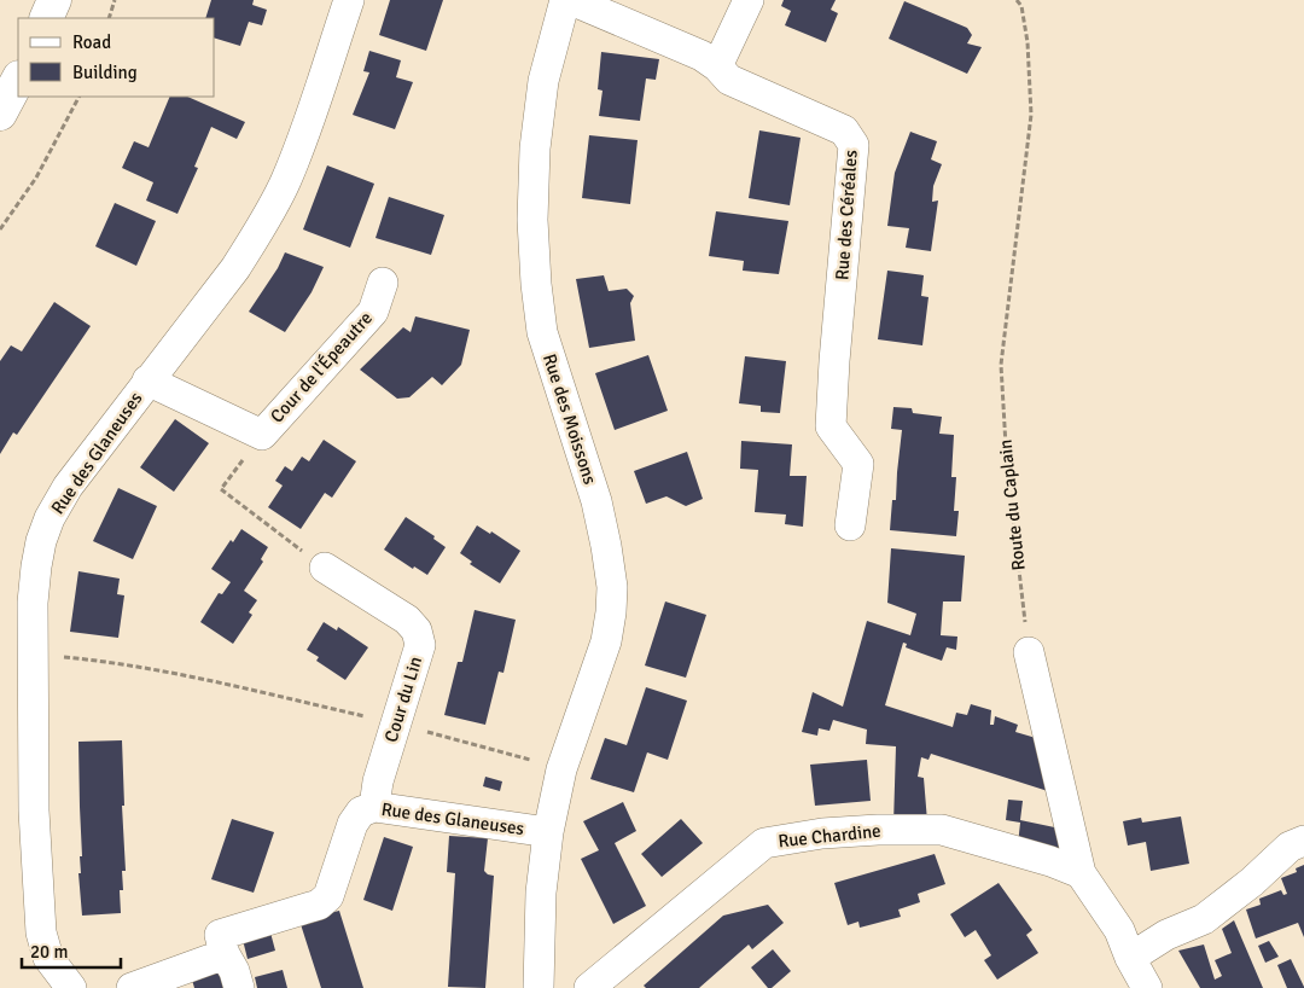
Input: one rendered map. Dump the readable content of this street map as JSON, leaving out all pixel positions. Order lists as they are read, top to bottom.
{
  "streets": {
    "street": [
      "Rue des Céréales",
      "Cour de l'Épeautre",
      "Rue des Moissons",
      "Rue des Glaneuses",
      "Cour du Lin",
      "Rue Chardine"
    ],
    "path": ["Route du Caplain"]
  },
  "crossings": [
    ["Cour de l'Épeautre", "Rue des Glaneuses"],
    ["Rue des Moissons", "Rue des Glaneuses"],
    ["Rue des Glaneuses", "Cour du Lin"]
  ],
  "legend": ["Road", "Building"],
  "scale_bar": "20 m"
}
